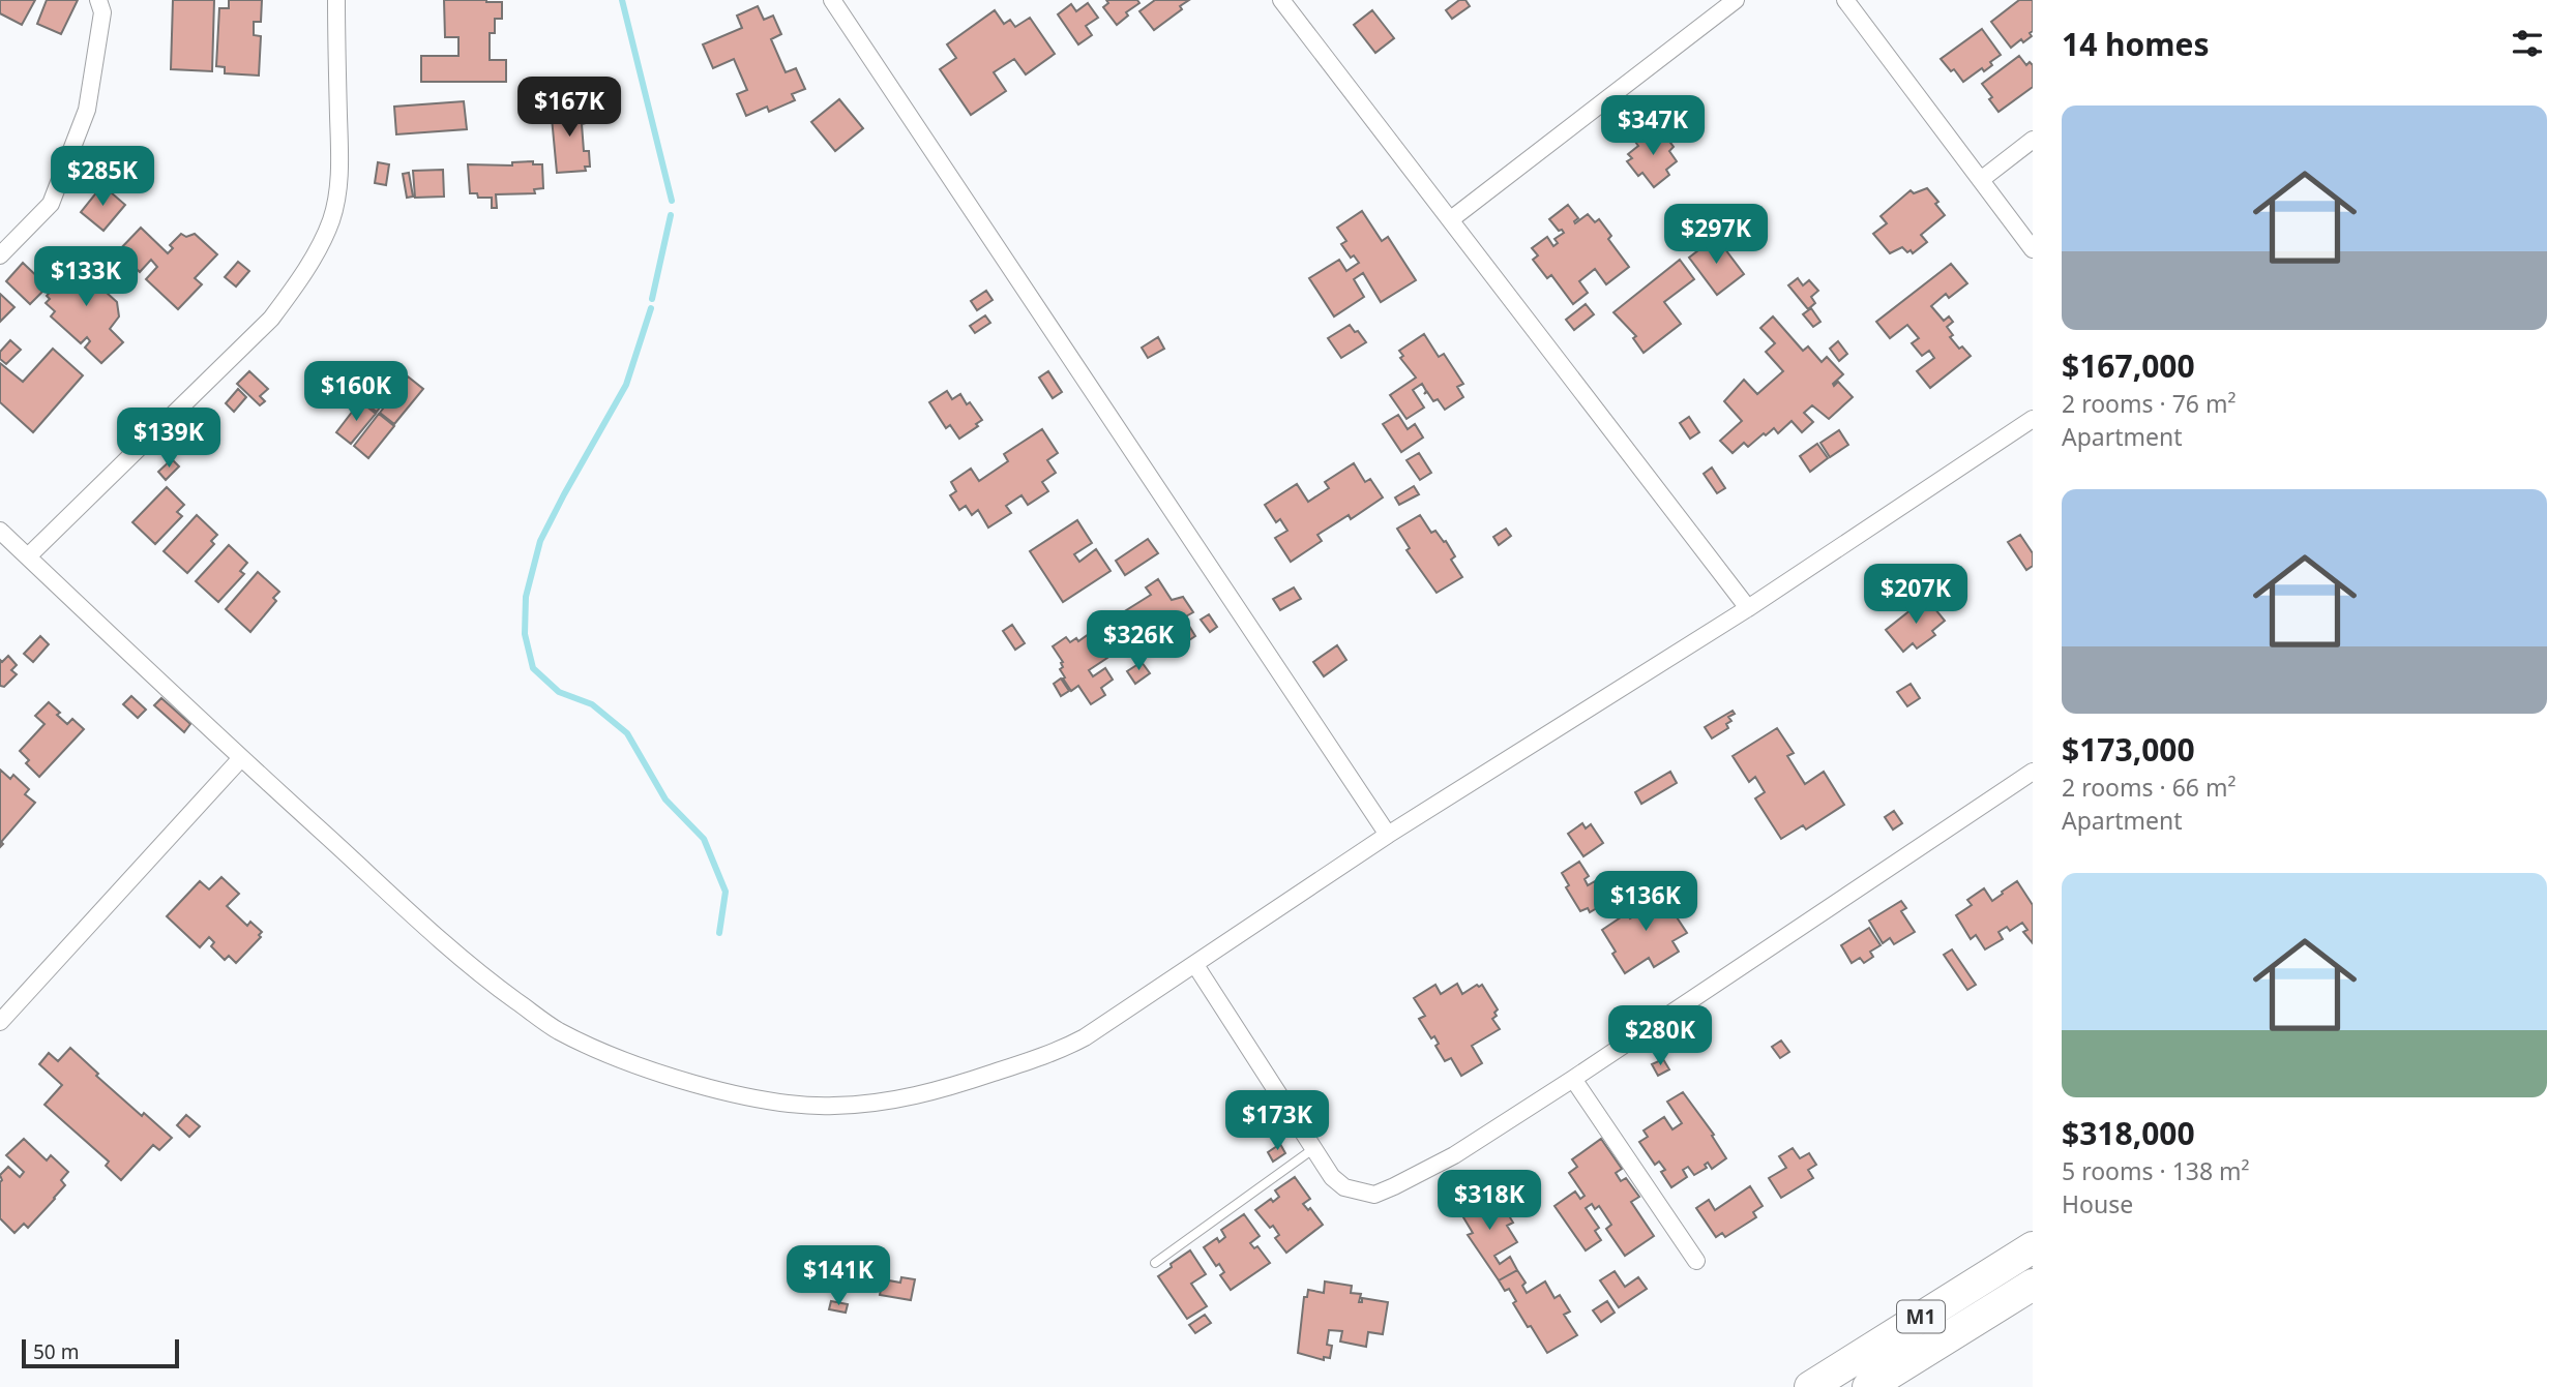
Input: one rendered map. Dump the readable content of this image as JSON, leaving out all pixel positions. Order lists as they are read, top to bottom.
{
  "streets": {
    "highway": ["M1"]
  },
  "scale_bar": "50 m",
  "page": {
    "heading": "14 homes",
    "price": [
      "$167K",
      "$347K",
      "$285K",
      "$297K",
      "$133K",
      "$160K",
      "$139K",
      "$207K",
      "$326K",
      "$136K",
      "$280K",
      "$173K",
      "$318K",
      "$141K"
    ],
    "list": [
      {
        "name": "$167,000",
        "note": "2 rooms · 76 m² · Apartment"
      },
      {
        "name": "$173,000",
        "note": "2 rooms · 66 m² · Apartment"
      },
      {
        "name": "$318,000",
        "note": "5 rooms · 138 m² · House"
      }
    ],
    "scale": "50 m"
  }
}
